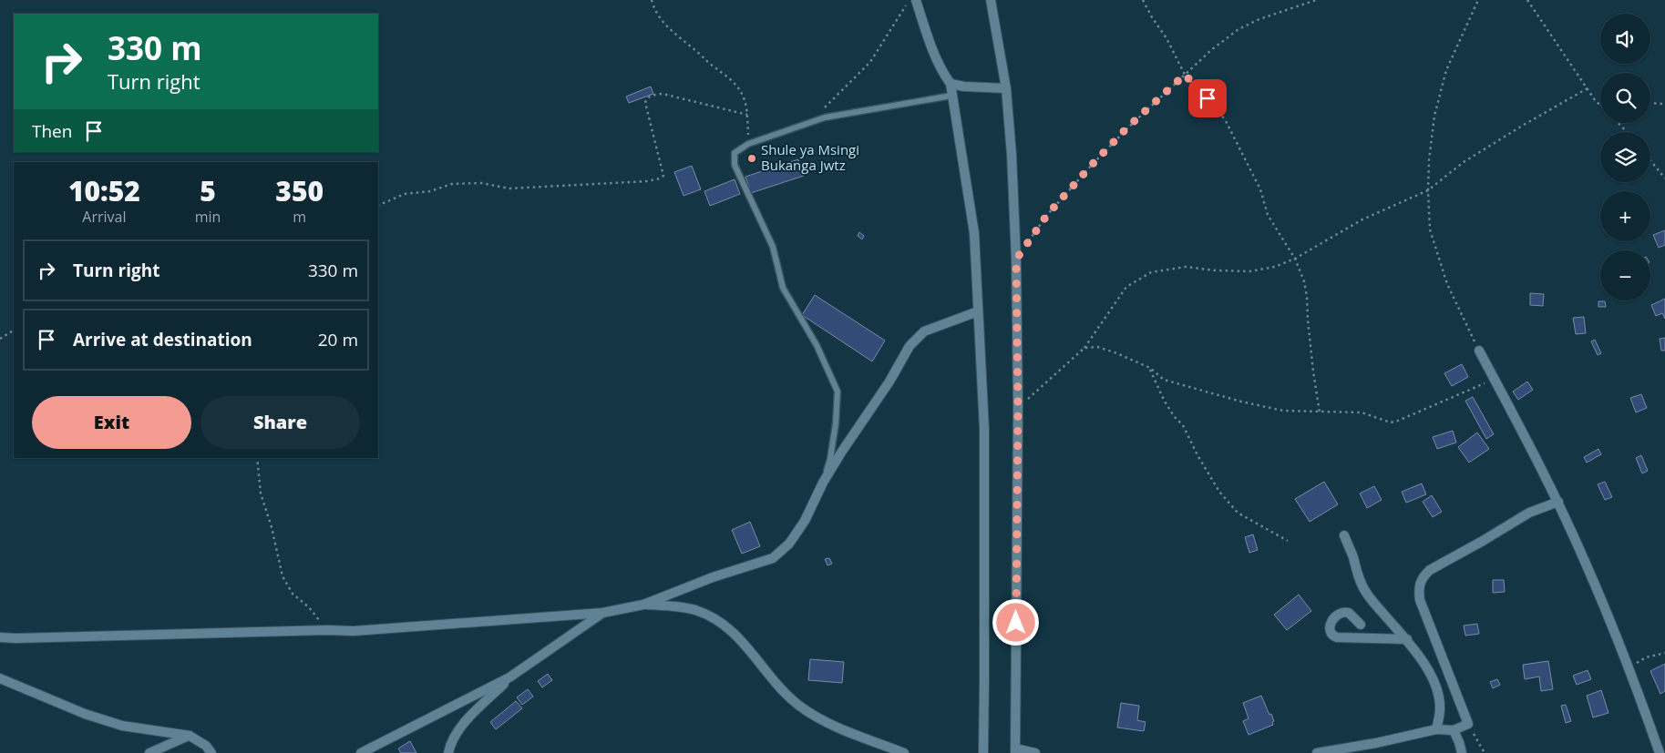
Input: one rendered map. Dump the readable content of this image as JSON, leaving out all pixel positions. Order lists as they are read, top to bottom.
{
  "places": ["Shule ya Msingi Bukanga Jwtz"],
  "page": {
    "map_buttons": ["+", "−"],
    "turn": ["330 m", "Turn right"],
    "then": "Then",
    "eta": [
      "10:52",
      "Arrival",
      "5",
      "min",
      "350",
      "m"
    ],
    "list": [
      {
        "name": "Turn right",
        "value": "330 m"
      },
      {
        "name": "Arrive at destination",
        "value": "20 m"
      }
    ],
    "buttons": ["Exit", "Share"]
  }
}
